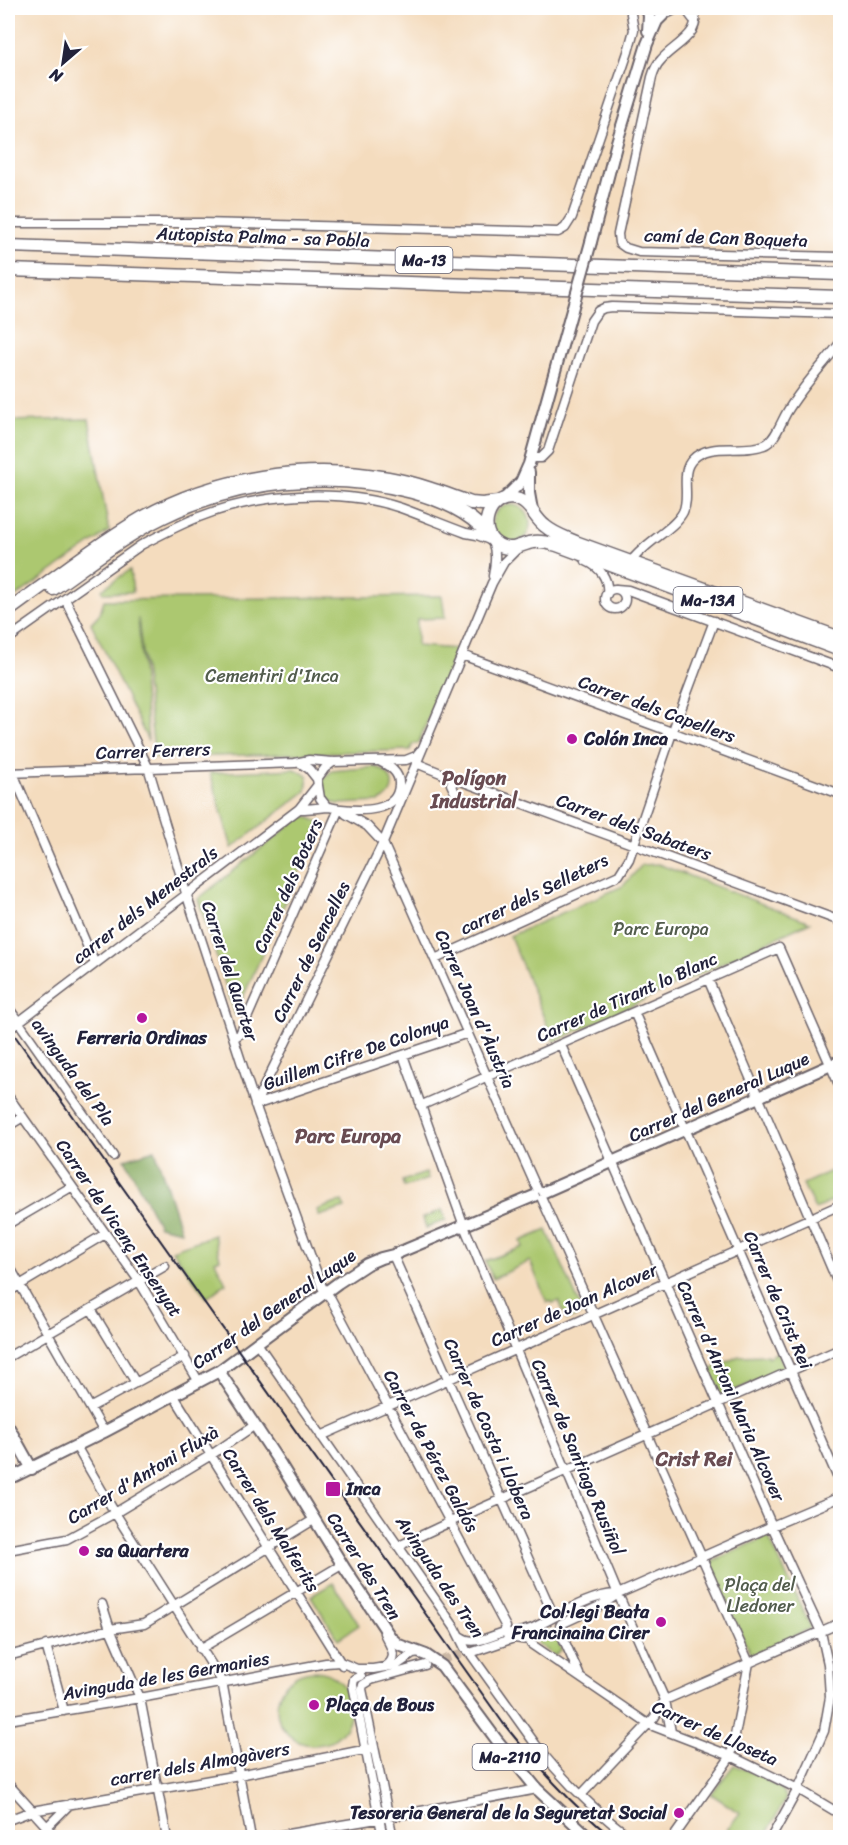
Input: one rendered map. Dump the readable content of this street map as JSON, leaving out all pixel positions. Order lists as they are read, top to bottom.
{
  "streets": {
    "highway": ["Autopista Palma - sa Pobla", "Ma-13", "Ma-13A"],
    "main road": ["Carrer del General Luque", "Carrer des Tren", "Ma-2110"],
    "street": [
      "camí de Can Boqueta",
      "Carrer dels Capellers",
      "Carrer Ferrers",
      "Carrer dels Sabaters",
      "Carrer dels Boters",
      "carrer dels Selleters",
      "carrer dels Menestrals",
      "Carrer de Sencelles",
      "Carrer del Quarter",
      "Carrer de Tirant lo Blanc",
      "Carrer Joan d'Àustria",
      "Guillem Cifre De Colonya",
      "avinguda del Pla",
      "Carrer de Vicenç Ensenyat",
      "Carrer de Crist Rei",
      "Carrer de Joan Alcover",
      "Carrer d'Antoni Maria Alcover",
      "Carrer de Costa i Llobera",
      "Carrer de Pérez Galdós",
      "Carrer de Santiago Rusiñol",
      "Carrer d'Antoni Fluxà",
      "Carrer dels Malferits",
      "Avinguda des Tren",
      "Avinguda de les Germanies",
      "Carrer de Lloseta",
      "carrer dels Almogàvers"
    ]
  },
  "crossings": [
    ["Ma-13A", "Carrer de Sencelles"],
    ["Carrer dels Capellers", "carrer dels Selleters"],
    ["Carrer dels Capellers", "Carrer de Sencelles"],
    ["Carrer Ferrers", "Carrer dels Boters"],
    ["Carrer Ferrers", "carrer dels Menestrals"],
    ["Carrer Ferrers", "Carrer de Sencelles"],
    ["Carrer Ferrers", "Carrer del Quarter"],
    ["Carrer dels Sabaters", "carrer dels Selleters"],
    ["Carrer dels Sabaters", "Carrer de Sencelles"],
    ["Carrer dels Boters", "carrer dels Menestrals"],
    ["Carrer dels Boters", "Carrer de Sencelles"],
    ["Carrer dels Boters", "Carrer del Quarter"],
    ["carrer dels Selleters", "Carrer Joan d'Àustria"],
    ["carrer dels Menestrals", "Carrer de Sencelles"],
    ["carrer dels Menestrals", "Carrer del Quarter"],
    ["carrer dels Menestrals", "avinguda del Pla"],
    ["Carrer de Sencelles", "Carrer del Quarter"],
    ["Carrer de Sencelles", "Carrer Joan d'Àustria"],
    ["Carrer de Sencelles", "Guillem Cifre De Colonya"],
    ["Carrer del Quarter", "Guillem Cifre De Colonya"],
    ["Carrer del Quarter", "Carrer del General Luque"],
    ["Carrer del Quarter", "Carrer de Pérez Galdós"],
    ["Carrer de Tirant lo Blanc", "Carrer Joan d'Àustria"],
    ["Carrer de Tirant lo Blanc", "Carrer del General Luque"],
    ["Carrer de Tirant lo Blanc", "Carrer de Crist Rei"],
    ["Carrer de Tirant lo Blanc", "Carrer d'Antoni Maria Alcover"],
    ["Carrer de Tirant lo Blanc", "Carrer de Santiago Rusiñol"],
    ["Carrer Joan d'Àustria", "Guillem Cifre De Colonya"],
    ["Carrer Joan d'Àustria", "Carrer del General Luque"],
    ["Carrer Joan d'Àustria", "Carrer de Joan Alcover"],
    ["Guillem Cifre De Colonya", "Carrer de Santiago Rusiñol"],
    ["Carrer del General Luque", "Carrer de Vicenç Ensenyat"],
    ["Carrer del General Luque", "Carrer de Crist Rei"],
    ["Carrer del General Luque", "Carrer d'Antoni Maria Alcover"],
    ["Carrer del General Luque", "Carrer de Costa i Llobera"],
    ["Carrer del General Luque", "Carrer de Pérez Galdós"],
    ["Carrer del General Luque", "Carrer de Santiago Rusiñol"],
    ["Carrer del General Luque", "Carrer dels Malferits"],
    ["Carrer del General Luque", "Carrer des Tren"],
    ["Carrer del General Luque", "Avinguda des Tren"],
    ["Carrer de Crist Rei", "Carrer de Joan Alcover"],
    ["Carrer de Joan Alcover", "Carrer d'Antoni Maria Alcover"],
    ["Carrer de Joan Alcover", "Carrer de Costa i Llobera"],
    ["Carrer de Joan Alcover", "Carrer de Pérez Galdós"],
    ["Carrer de Joan Alcover", "Carrer de Santiago Rusiñol"],
    ["Carrer de Joan Alcover", "Avinguda des Tren"],
    ["Carrer d'Antoni Maria Alcover", "Carrer de Lloseta"],
    ["Carrer de Pérez Galdós", "Avinguda des Tren"],
    ["Carrer de Santiago Rusiñol", "Carrer de Lloseta"],
    ["Carrer d'Antoni Fluxà", "Carrer dels Malferits"],
    ["Carrer d'Antoni Fluxà", "Carrer des Tren"],
    ["Carrer dels Malferits", "Avinguda de les Germanies"],
    ["Carrer des Tren", "Ma-2110"]
  ],
  "districts": ["Polígon Industrial", "Parc Europa", "Crist Rei"],
  "parks": ["Cementiri d'Inca", "Parc Europa", "Plaça del Lledoner"],
  "places": {
    "other": [
      "Colón Inca",
      "Ferreria Ordinas",
      "sa Quartera",
      "Col·legi Beata Francinaina Cirer",
      "Plaça de Bous",
      "Tesoreria General de la Seguretat Social"
    ],
    "transit": ["Inca"]
  },
  "north": "bottom left"
}
